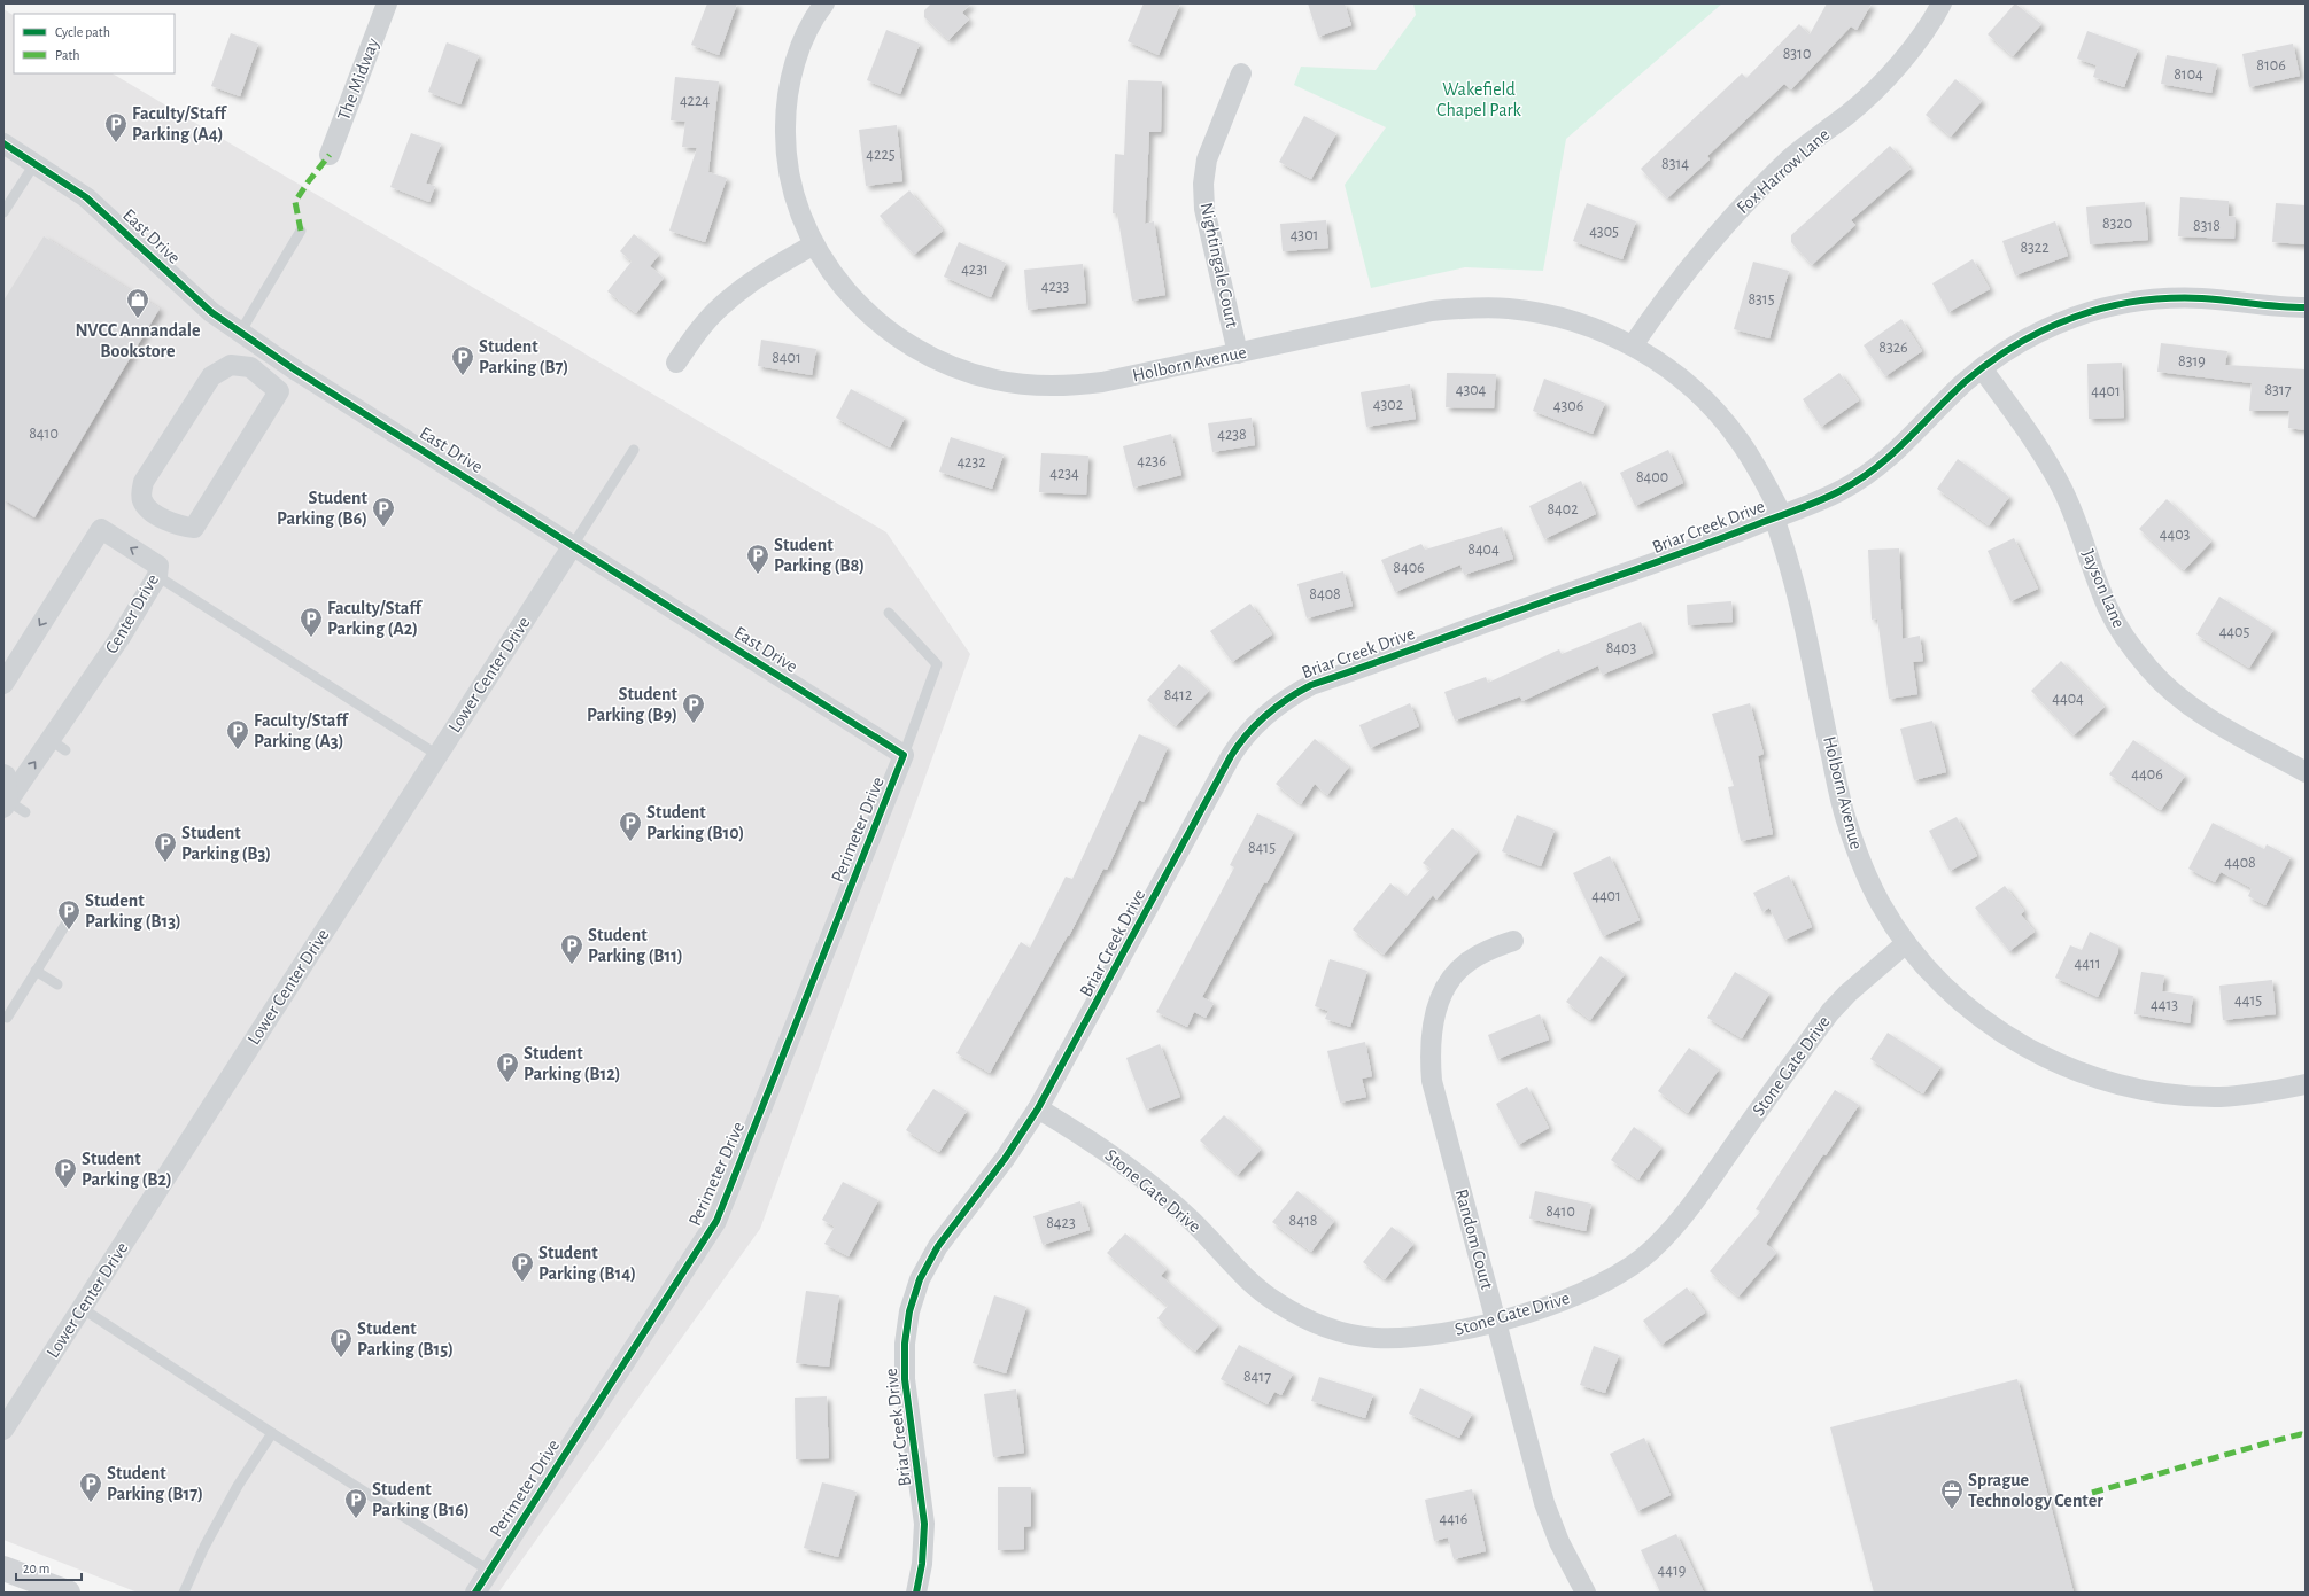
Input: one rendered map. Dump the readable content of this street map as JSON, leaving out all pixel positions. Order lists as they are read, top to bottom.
{
  "streets": {
    "street": [
      "The Midway",
      "Fox Harrow Lane",
      "East Drive",
      "Nightingale Court",
      "Holborn Avenue",
      "Briar Creek Drive",
      "Jayson Lane",
      "Center Drive",
      "Lower Center Drive",
      "Perimeter Drive",
      "Stone Gate Drive",
      "Random Court"
    ]
  },
  "crossings": [
    ["Fox Harrow Lane", "Holborn Avenue"],
    ["East Drive", "Lower Center Drive"],
    ["East Drive", "Perimeter Drive"],
    ["Nightingale Court", "Holborn Avenue"],
    ["Holborn Avenue", "Briar Creek Drive"],
    ["Holborn Avenue", "Stone Gate Drive"],
    ["Briar Creek Drive", "Jayson Lane"],
    ["Briar Creek Drive", "Stone Gate Drive"],
    ["Stone Gate Drive", "Random Court"]
  ],
  "parks": ["Wakefield Chapel Park"],
  "places": {
    "parking": [
      "Faculty/Staff Parking (A4)",
      "Student Parking (B7)",
      "Student Parking (B6)",
      "Student Parking (B8)",
      "Faculty/Staff Parking (A2)",
      "Student Parking (B9)",
      "Faculty/Staff Parking (A3)",
      "Student Parking (B10)",
      "Student Parking (B3)",
      "Student Parking (B13)",
      "Student Parking (B11)",
      "Student Parking (B12)",
      "Student Parking (B2)",
      "Student Parking (B14)",
      "Student Parking (B15)",
      "Student Parking (B17)",
      "Student Parking (B16)"
    ],
    "shop": ["NVCC Annandale Bookstore"],
    "office": ["Sprague Technology Center"]
  },
  "house_numbers": [
    "8310",
    "8106",
    "8104",
    "4224",
    "4225",
    "8314",
    "8320",
    "8318",
    "4305",
    "4301",
    "8322",
    "4231",
    "4233",
    "8315",
    "8326",
    "8401",
    "8319",
    "4304",
    "8317",
    "4401",
    "4302",
    "4306",
    "8410",
    "4238",
    "4236",
    "4232",
    "4234",
    "8400",
    "8402",
    "4403",
    "8404",
    "8406",
    "8408",
    "4405",
    "8403",
    "8412",
    "4404",
    "4406",
    "8415",
    "4408",
    "4401",
    "4411",
    "4415",
    "4413",
    "8410",
    "8418",
    "8423",
    "8417",
    "4416",
    "4419"
  ],
  "legend": ["Cycle path", "Path"],
  "scale_bar": "20 m"
}
